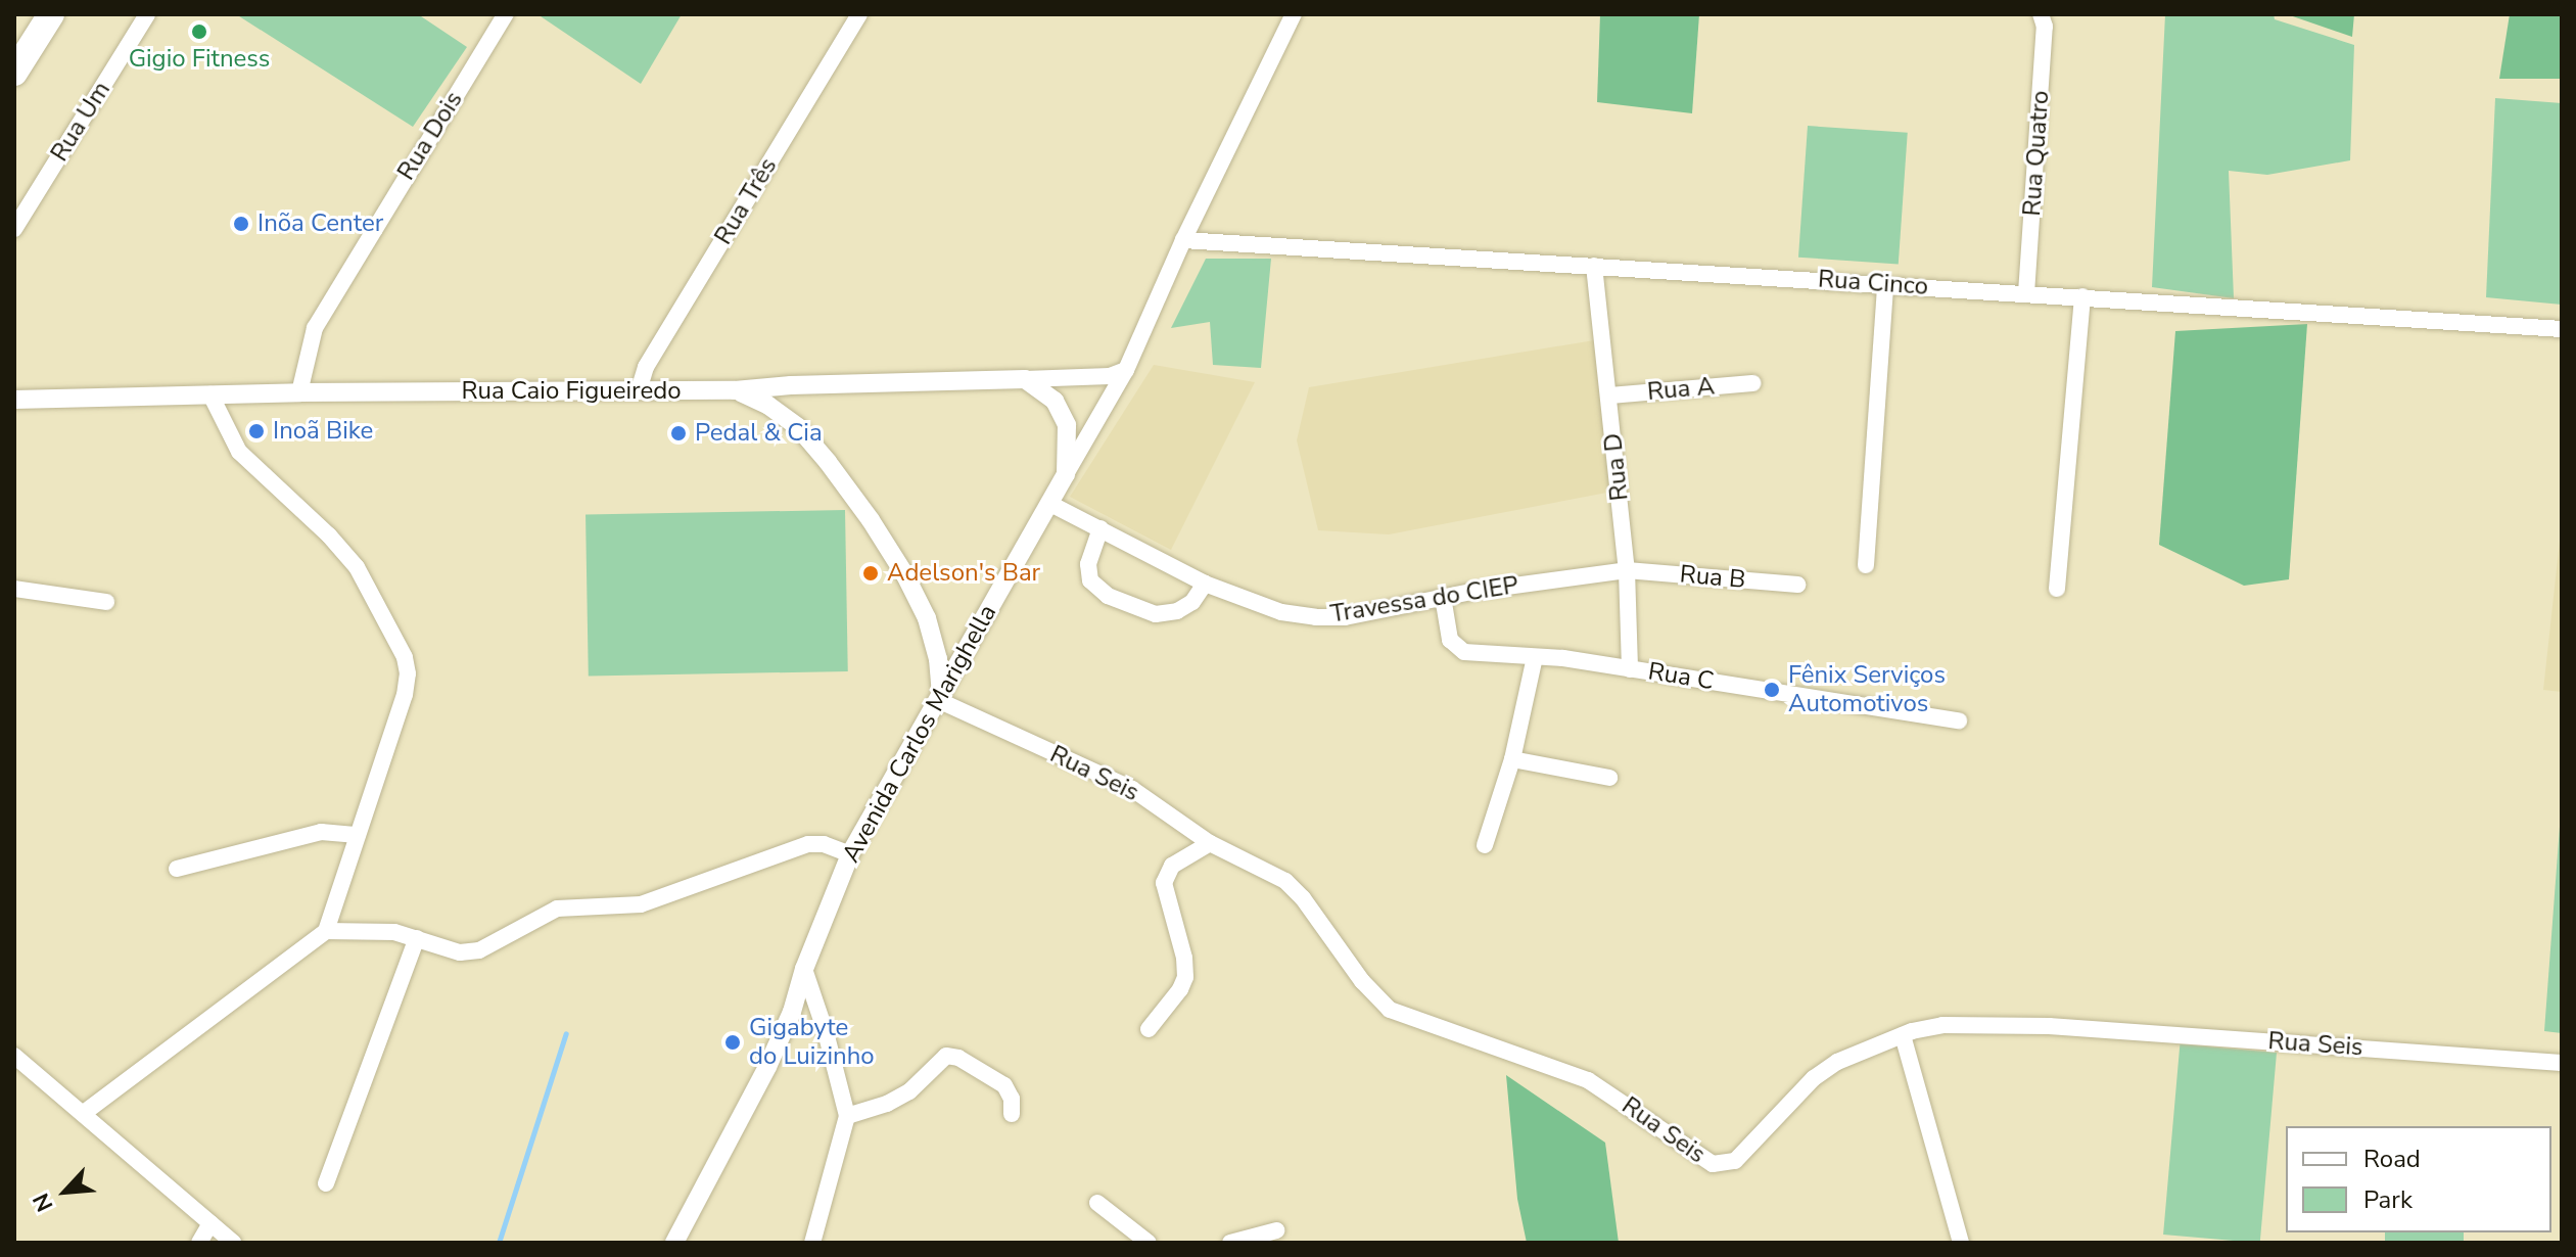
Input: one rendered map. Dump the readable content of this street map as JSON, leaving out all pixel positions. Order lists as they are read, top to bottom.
{
  "streets": {
    "street": [
      "Rua Um",
      "Rua Dois",
      "Rua Quatro",
      "Rua Três",
      "Rua Cinco",
      "Rua A",
      "Rua Caio Figueiredo",
      "Rua D",
      "Rua B",
      "Travessa do CIEP",
      "Rua C",
      "Avenida Carlos Marighella",
      "Rua Seis"
    ]
  },
  "crossings": [
    ["Rua Dois", "Rua Caio Figueiredo"],
    ["Rua Quatro", "Rua Cinco"],
    ["Rua Três", "Rua Caio Figueiredo"],
    ["Rua Cinco", "Rua D"],
    ["Rua Cinco", "Avenida Carlos Marighella"],
    ["Rua A", "Rua D"],
    ["Rua Caio Figueiredo", "Avenida Carlos Marighella"],
    ["Rua D", "Rua B"],
    ["Rua D", "Travessa do CIEP"],
    ["Rua D", "Rua C"],
    ["Rua B", "Travessa do CIEP"],
    ["Travessa do CIEP", "Rua C"],
    ["Travessa do CIEP", "Avenida Carlos Marighella"],
    ["Avenida Carlos Marighella", "Rua Seis"]
  ],
  "places": [
    "Gigio Fitness",
    "Inõa Center",
    "Inoã Bike",
    "Pedal & Cia",
    "Adelson's Bar",
    "Fênix Serviços Automotivos",
    "Gigabyte do Luizinho"
  ],
  "legend": ["Road", "Park"],
  "north": "bottom left"
}
